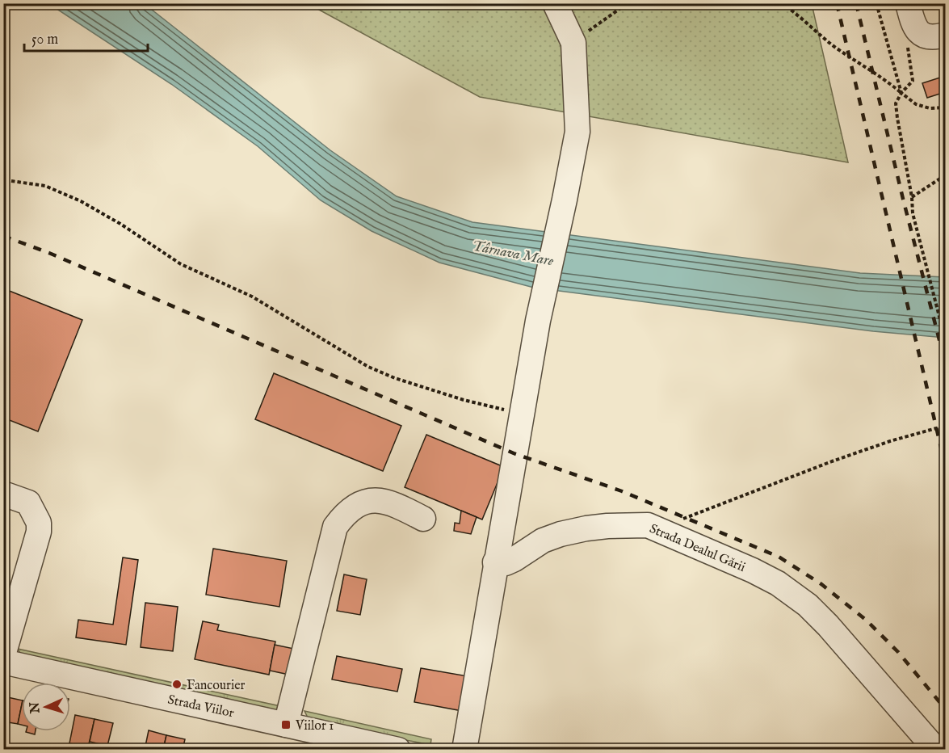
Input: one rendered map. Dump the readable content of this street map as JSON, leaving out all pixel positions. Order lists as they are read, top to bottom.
{
  "streets": {
    "street": ["Strada Dealul Gării", "Strada Viilor"]
  },
  "water": ["Târnava Mare"],
  "places": {
    "other": ["Fancourier"],
    "transit": ["Viilor 1"]
  },
  "scale_bar": "50 m",
  "north": "left"
}
